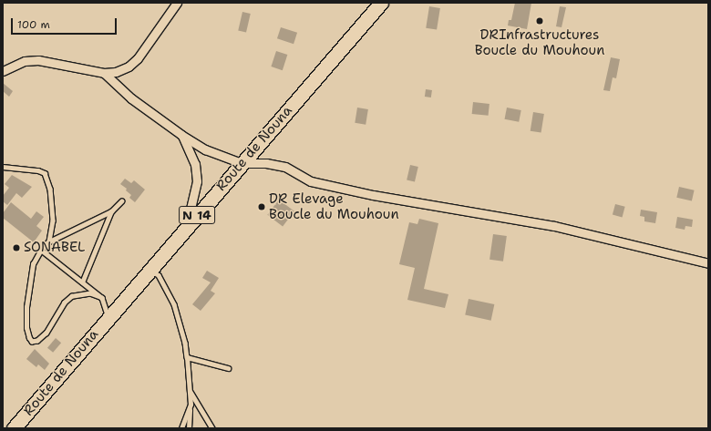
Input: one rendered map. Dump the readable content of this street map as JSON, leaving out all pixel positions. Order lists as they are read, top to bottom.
{
  "streets": {
    "main road": ["Route de Nouna", "N 14"]
  },
  "places": ["DRInfrastructures Boucle du Mouhoun", "DR Elevage Boucle du Mouhoun", "SONABEL"],
  "scale_bar": "100 m"
}
